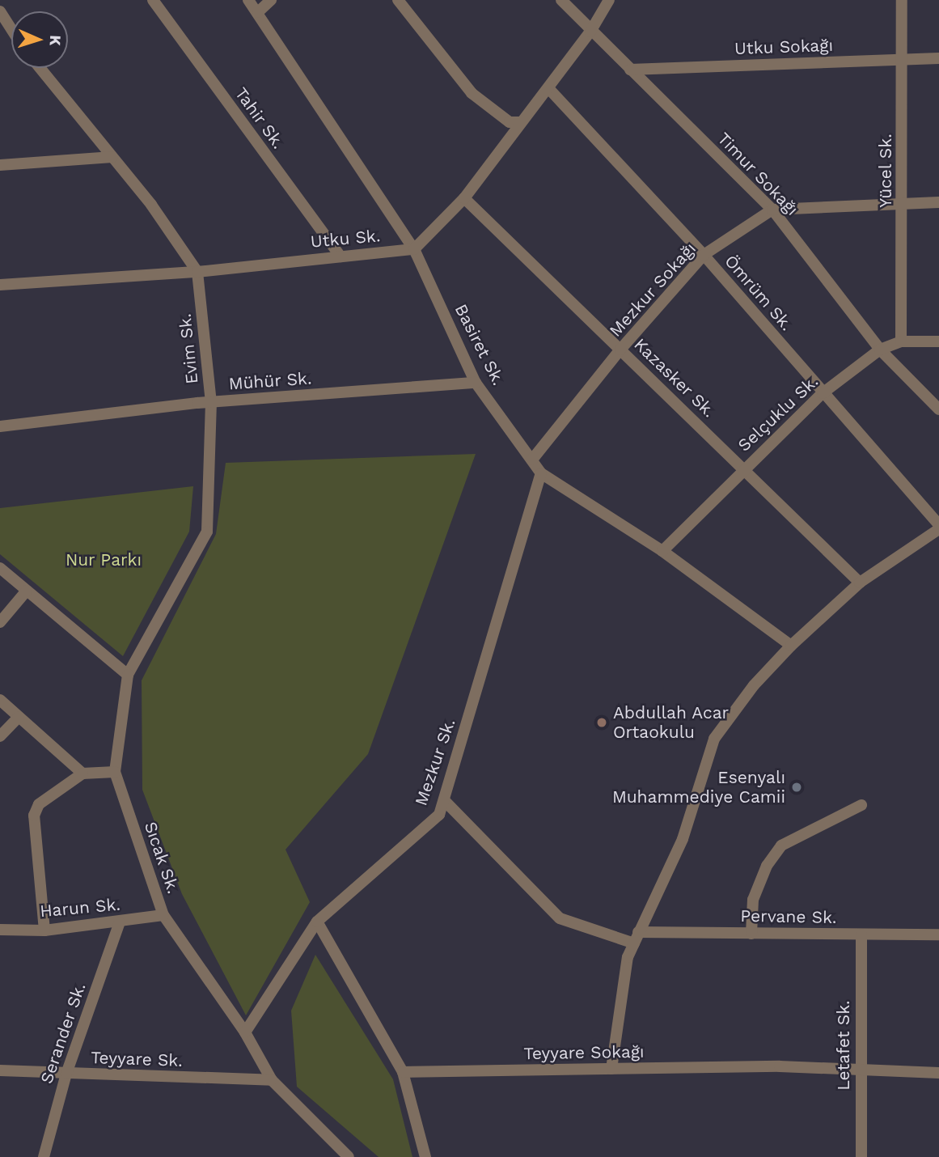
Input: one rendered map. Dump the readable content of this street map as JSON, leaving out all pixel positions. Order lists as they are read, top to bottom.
{
  "streets": {
    "street": [
      "Utku Sokağı",
      "Tahir Sk.",
      "Yücel Sk.",
      "Timur Sokağı",
      "Utku Sk.",
      "Mezkur Sokağı",
      "Ömrüm Sk.",
      "Basiret Sk.",
      "Evim Sk.",
      "Kazasker Sk.",
      "Mühür Sk.",
      "Selçuklu Sk.",
      "Mezkur Sk.",
      "Sıcak Sk.",
      "Harun Sk.",
      "Pervane Sk.",
      "Serander Sk.",
      "Letafet Sk.",
      "Teyyare Sokağı",
      "Teyyare Sk."
    ]
  },
  "crossings": [
    ["Utku Sokağı", "Yücel Sk."],
    ["Utku Sokağı", "Timur Sokağı"],
    ["Tahir Sk.", "Utku Sk."],
    ["Yücel Sk.", "Selçuklu Sk."],
    ["Timur Sokağı", "Mezkur Sokağı"],
    ["Timur Sokağı", "Selçuklu Sk."],
    ["Utku Sk.", "Basiret Sk."],
    ["Utku Sk.", "Evim Sk."],
    ["Mezkur Sokağı", "Ömrüm Sk."],
    ["Mezkur Sokağı", "Basiret Sk."],
    ["Mezkur Sokağı", "Kazasker Sk."],
    ["Ömrüm Sk.", "Selçuklu Sk."],
    ["Basiret Sk.", "Mühür Sk."],
    ["Basiret Sk.", "Selçuklu Sk."],
    ["Basiret Sk.", "Mezkur Sk."],
    ["Evim Sk.", "Mühür Sk."],
    ["Evim Sk.", "Sıcak Sk."],
    ["Kazasker Sk.", "Selçuklu Sk."],
    ["Mezkur Sk.", "Sıcak Sk."],
    ["Sıcak Sk.", "Harun Sk."],
    ["Sıcak Sk.", "Teyyare Sk."],
    ["Harun Sk.", "Serander Sk."],
    ["Pervane Sk.", "Letafet Sk."],
    ["Serander Sk.", "Teyyare Sk."],
    ["Letafet Sk.", "Teyyare Sokağı"]
  ],
  "parks": ["Nur Parkı"],
  "places": ["Abdullah Acar Ortaokulu", "Esenyalı Muhammediye Camii"],
  "north": "right"
}
